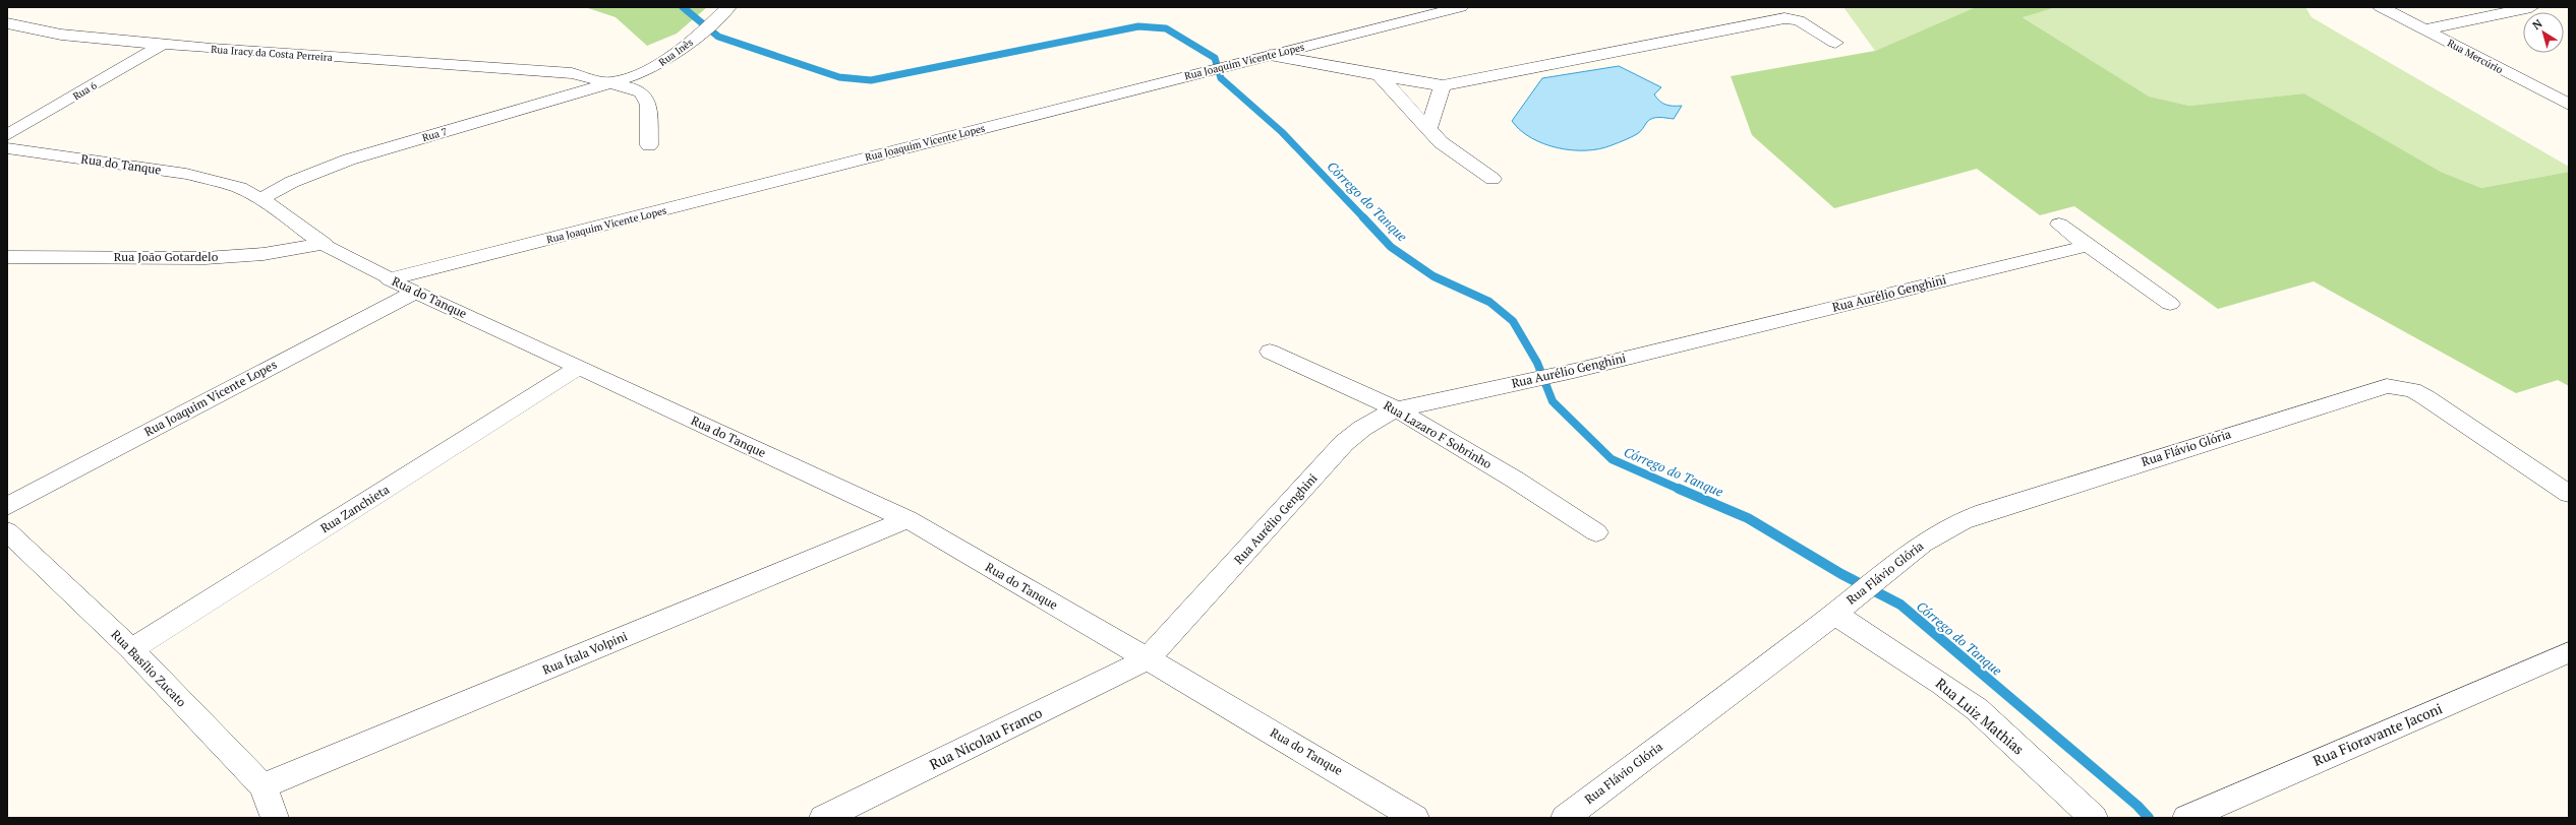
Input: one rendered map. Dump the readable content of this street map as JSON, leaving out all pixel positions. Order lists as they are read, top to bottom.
{
  "streets": {
    "street": [
      "Rua Inês",
      "Rua Iracy da Costa Perreira",
      "Rua Mercúrio",
      "Rua Joaquim Vicente Lopes",
      "Rua 6",
      "Rua 7",
      "Rua do Tanque",
      "Rua João Gotardelo",
      "Rua Aurélio Genghini",
      "Rua Lazaro F Sobrinho",
      "Rua Flávio Glória",
      "Rua Zanchieta",
      "Rua Ítala Volpini",
      "Rua Basílio Zucato",
      "Rua Luiz Mathias",
      "Rua Fioravante Jaconi",
      "Rua Nicolau Franco"
    ]
  },
  "crossings": [
    ["Rua Inês", "Rua Iracy da Costa Perreira"],
    ["Rua Inês", "Rua 7"],
    ["Rua Iracy da Costa Perreira", "Rua 6"],
    ["Rua Iracy da Costa Perreira", "Rua 7"],
    ["Rua Joaquim Vicente Lopes", "Rua do Tanque"],
    ["Rua 7", "Rua do Tanque"],
    ["Rua do Tanque", "Rua João Gotardelo"],
    ["Rua do Tanque", "Rua Aurélio Genghini"],
    ["Rua do Tanque", "Rua Zanchieta"],
    ["Rua do Tanque", "Rua Ítala Volpini"],
    ["Rua do Tanque", "Rua Nicolau Franco"],
    ["Rua Aurélio Genghini", "Rua Lazaro F Sobrinho"],
    ["Rua Aurélio Genghini", "Rua Nicolau Franco"],
    ["Rua Flávio Glória", "Rua Luiz Mathias"],
    ["Rua Zanchieta", "Rua Basílio Zucato"],
    ["Rua Ítala Volpini", "Rua Basílio Zucato"]
  ],
  "water": ["Córrego do Tanque"],
  "north": "top left"
}
